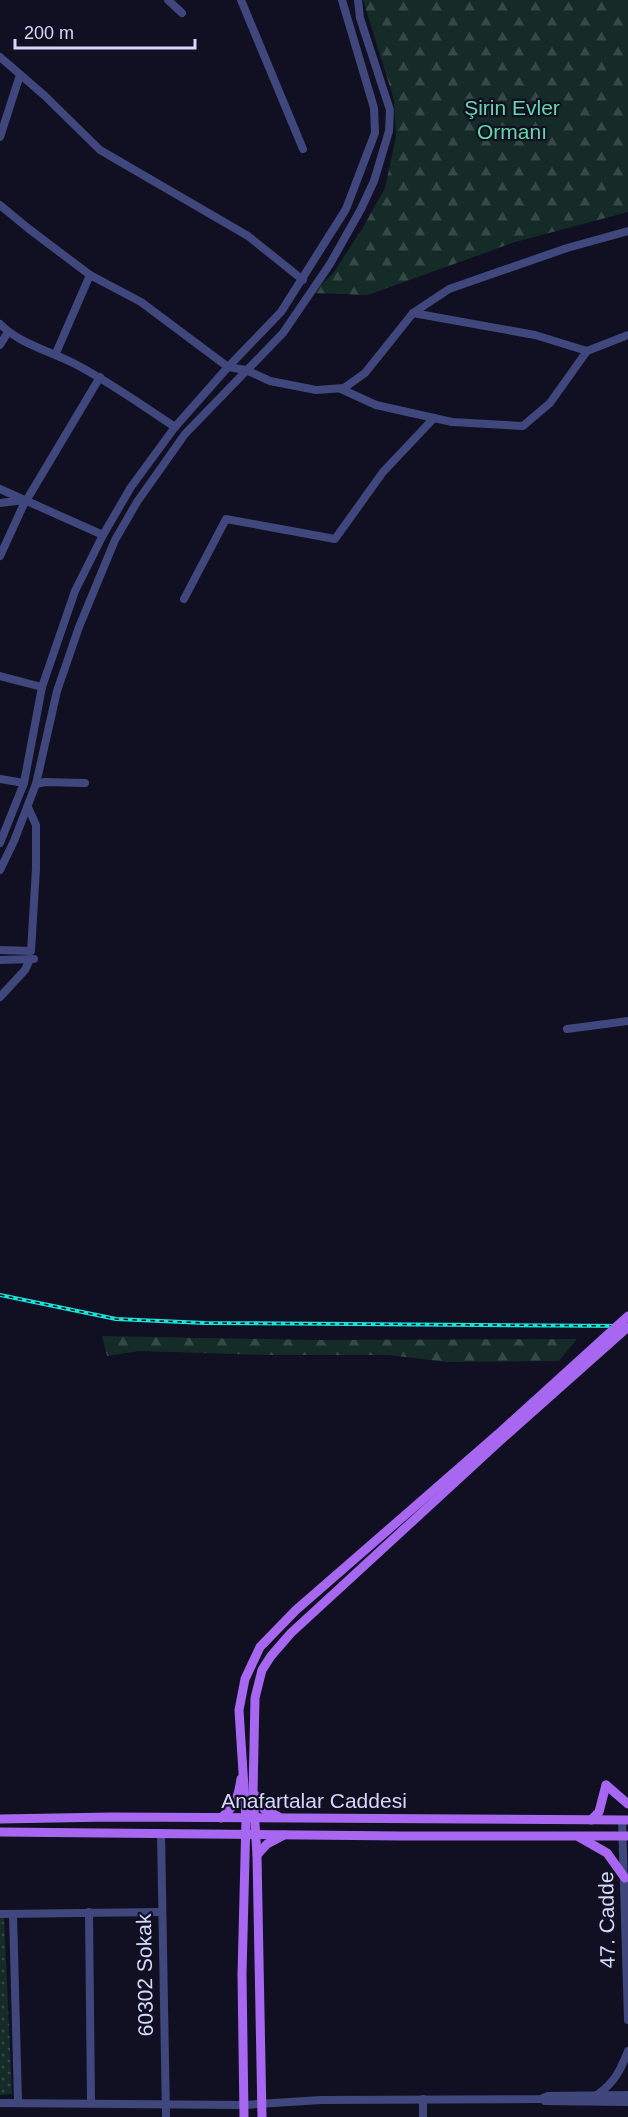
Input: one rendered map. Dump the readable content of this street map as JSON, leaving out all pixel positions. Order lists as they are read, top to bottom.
{
  "streets": {
    "main road": ["Anafartalar Caddesi"],
    "street": ["47. Cadde", "60302 Sokak"]
  },
  "crossings": [
    ["Anafartalar Caddesi", "47. Cadde"],
    ["Anafartalar Caddesi", "60302 Sokak"]
  ],
  "parks": ["Şirin Evler Ormanı"],
  "scale_bar": "200 m"
}
